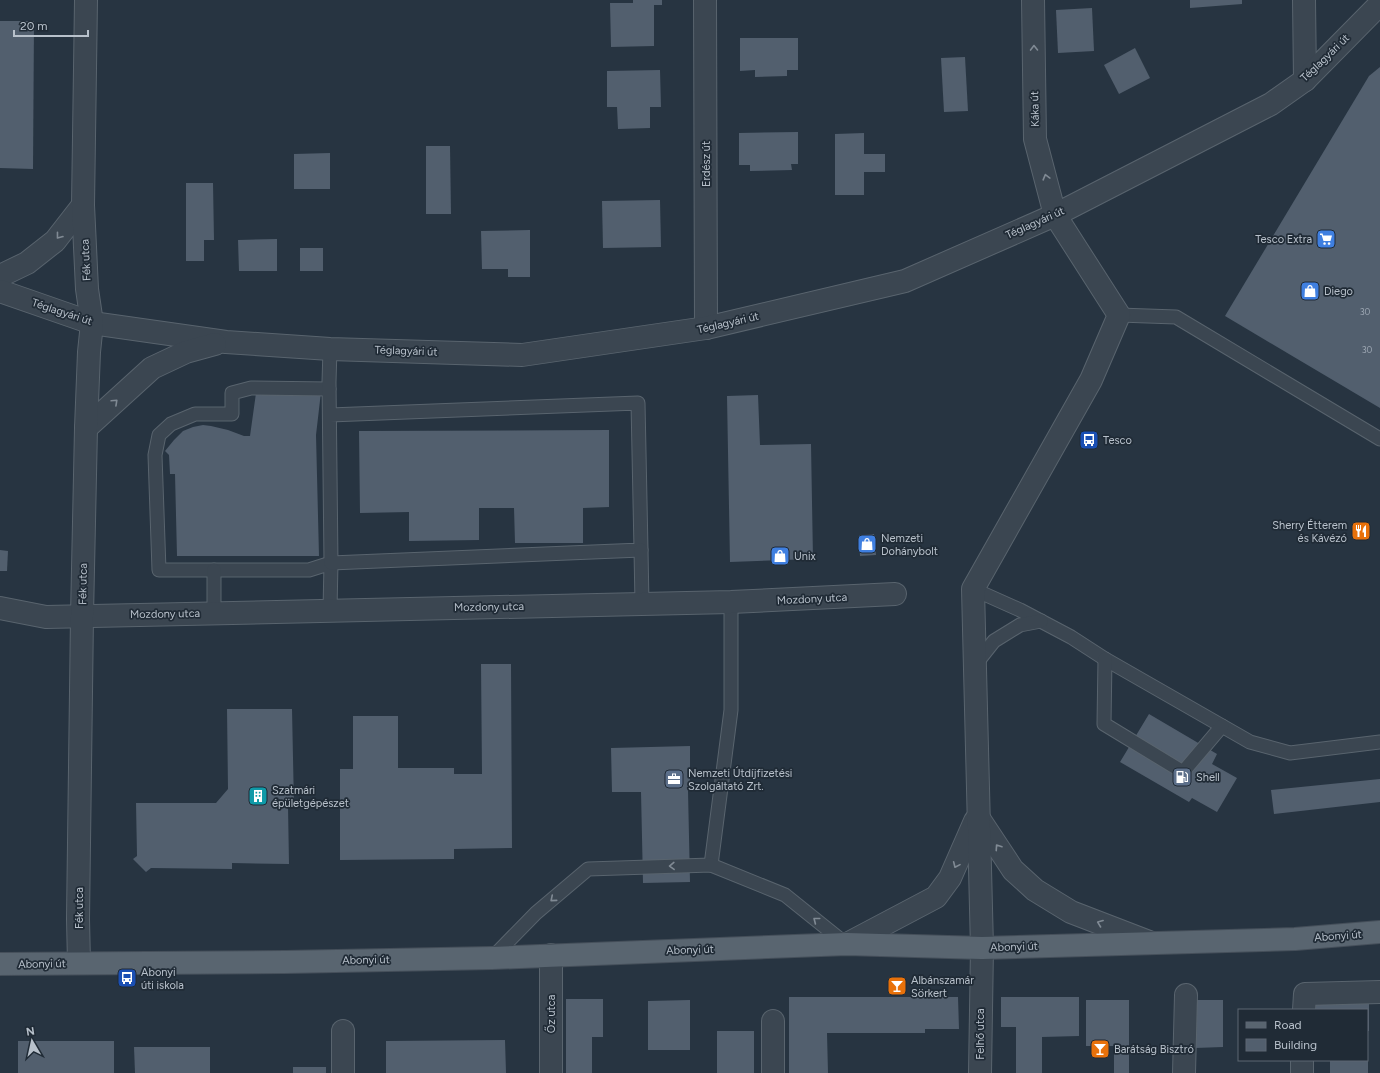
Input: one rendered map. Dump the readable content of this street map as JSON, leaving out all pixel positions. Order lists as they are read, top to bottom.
{
  "streets": {
    "main road": ["Abonyi út"],
    "street": [
      "Téglagyári út",
      "Káka út",
      "Erdész út",
      "Fék utca",
      "Mozdony utca",
      "Őz utca",
      "Felhő utca"
    ]
  },
  "crossings": [
    ["Téglagyári út", "Káka út"],
    ["Téglagyári út", "Erdész út"],
    ["Téglagyári út", "Fék utca"],
    ["Fék utca", "Mozdony utca"],
    ["Fék utca", "Abonyi út"],
    ["Abonyi út", "Őz utca"],
    ["Abonyi út", "Felhő utca"]
  ],
  "one_way": ["Káka út"],
  "places": {
    "supermarket": ["Tesco Extra"],
    "shop": ["Diego", "Nemzeti Dohánybolt", "Unix"],
    "bus stop": ["Tesco", "Abonyi úti iskola"],
    "restaurant": ["Sherry Étterem és Kávézó"],
    "fuel station": ["Shell"],
    "office": ["Nemzeti Útdíjfizetési Szolgáltató Zrt."],
    "building": ["Szatmári épületgépészet"],
    "bar": ["Albánszamár Sörkert", "Barátság Bisztró"]
  },
  "house_numbers": ["30", "30"],
  "legend": ["Road", "Building"],
  "scale_bar": "20 m",
  "north": "top"
}
